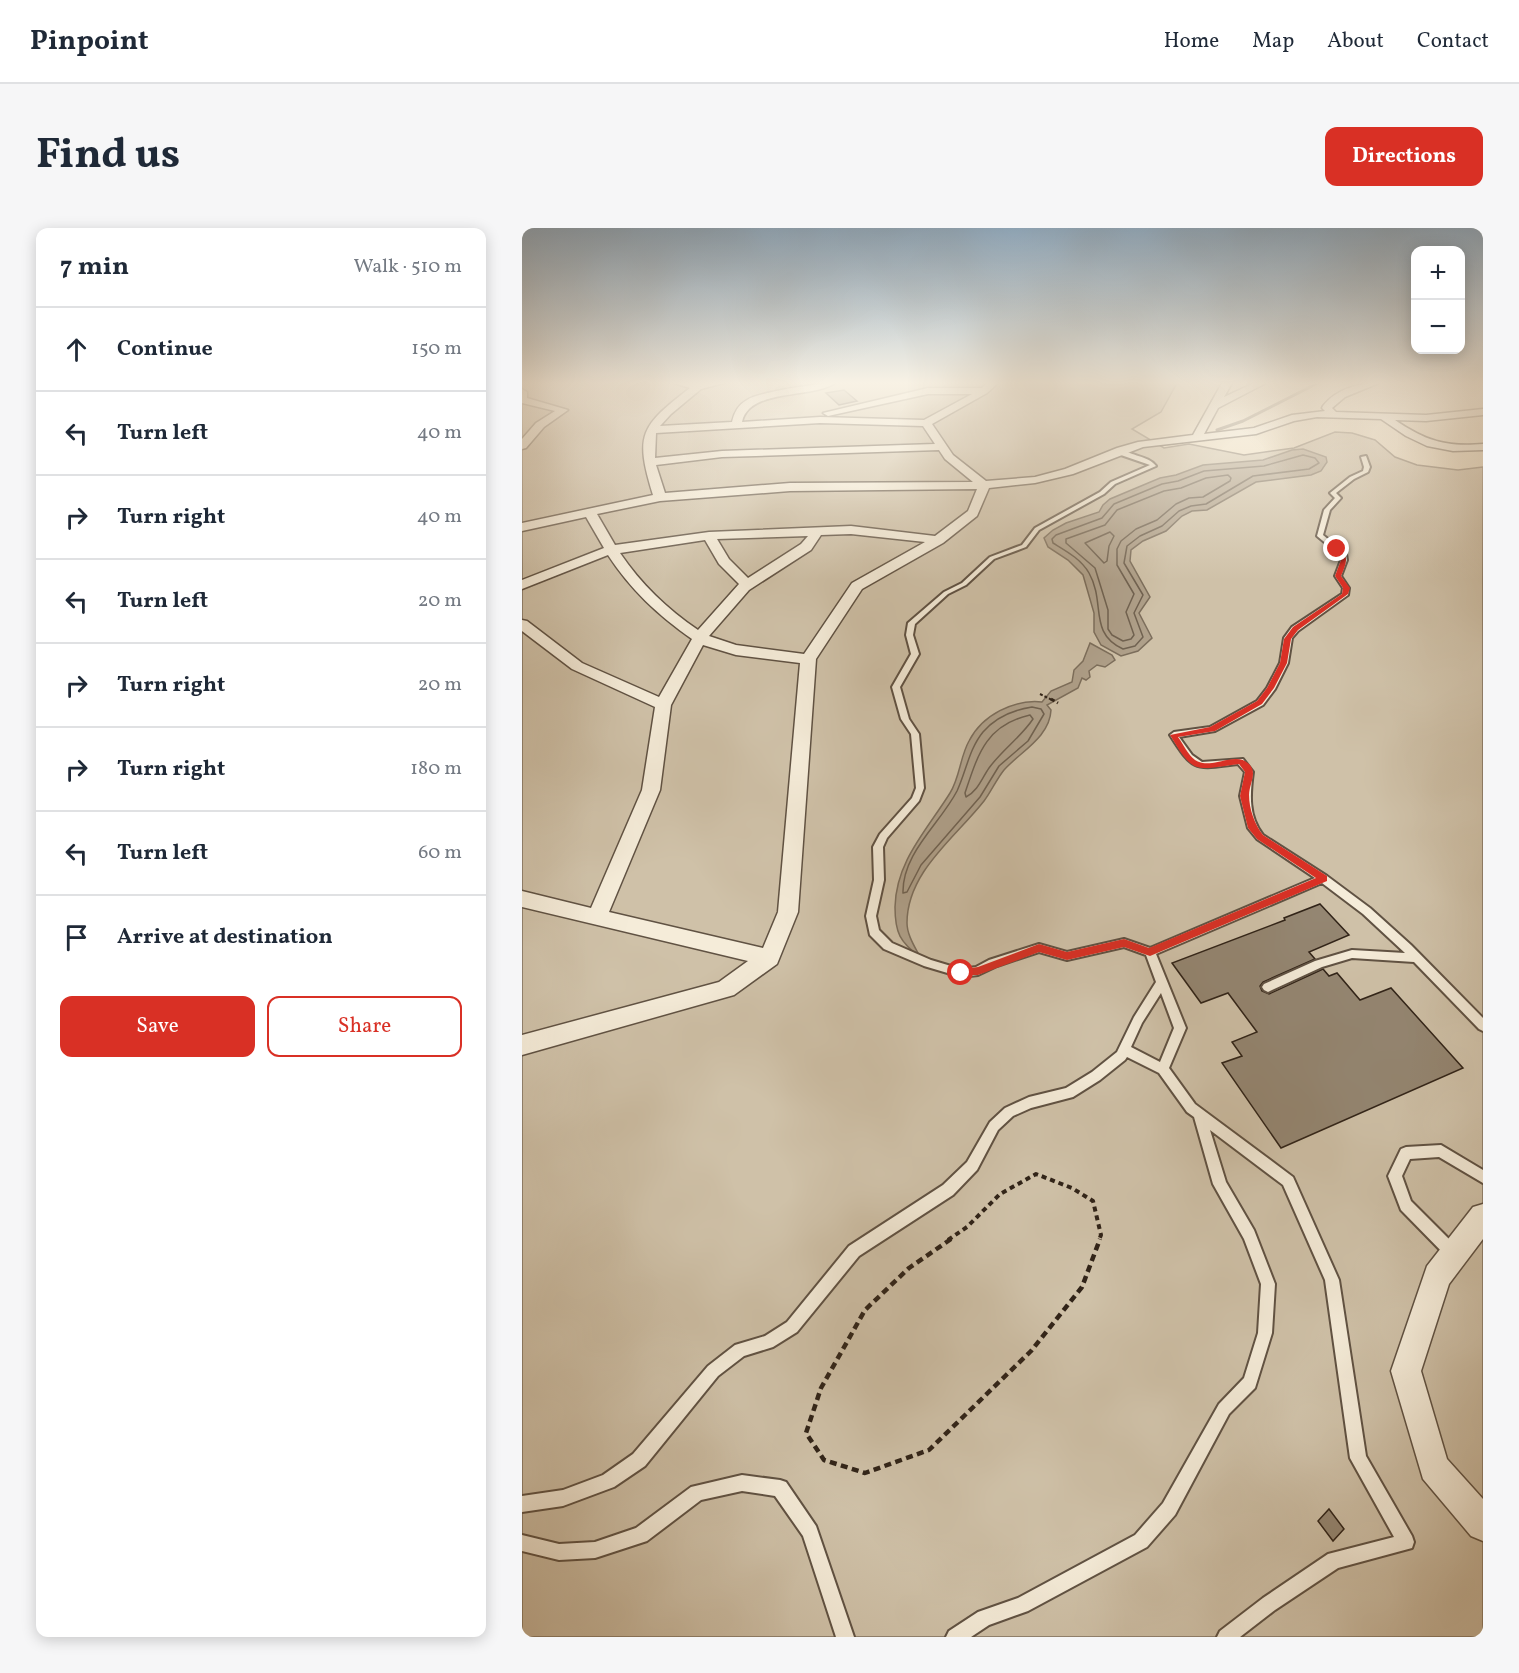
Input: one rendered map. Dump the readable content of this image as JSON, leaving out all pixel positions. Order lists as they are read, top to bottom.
{
  "page": {
    "header": "Pinpoint",
    "nav": [
      "Home",
      "Map",
      "About",
      "Contact"
    ],
    "title": "Find us",
    "buttons": [
      "Directions",
      ["Save", "Share"]
    ],
    "heading": ["7 min", "Walk · 510 m"],
    "map_buttons": ["+", "−"],
    "list": [
      ["Continue", "150 m"],
      ["Turn left", "40 m"],
      ["Turn right", "40 m"],
      ["Turn left", "20 m"],
      ["Turn right", "20 m"],
      ["Turn right", "180 m"],
      ["Turn left", "60 m"],
      "Arrive at destination"
    ]
  }
}
